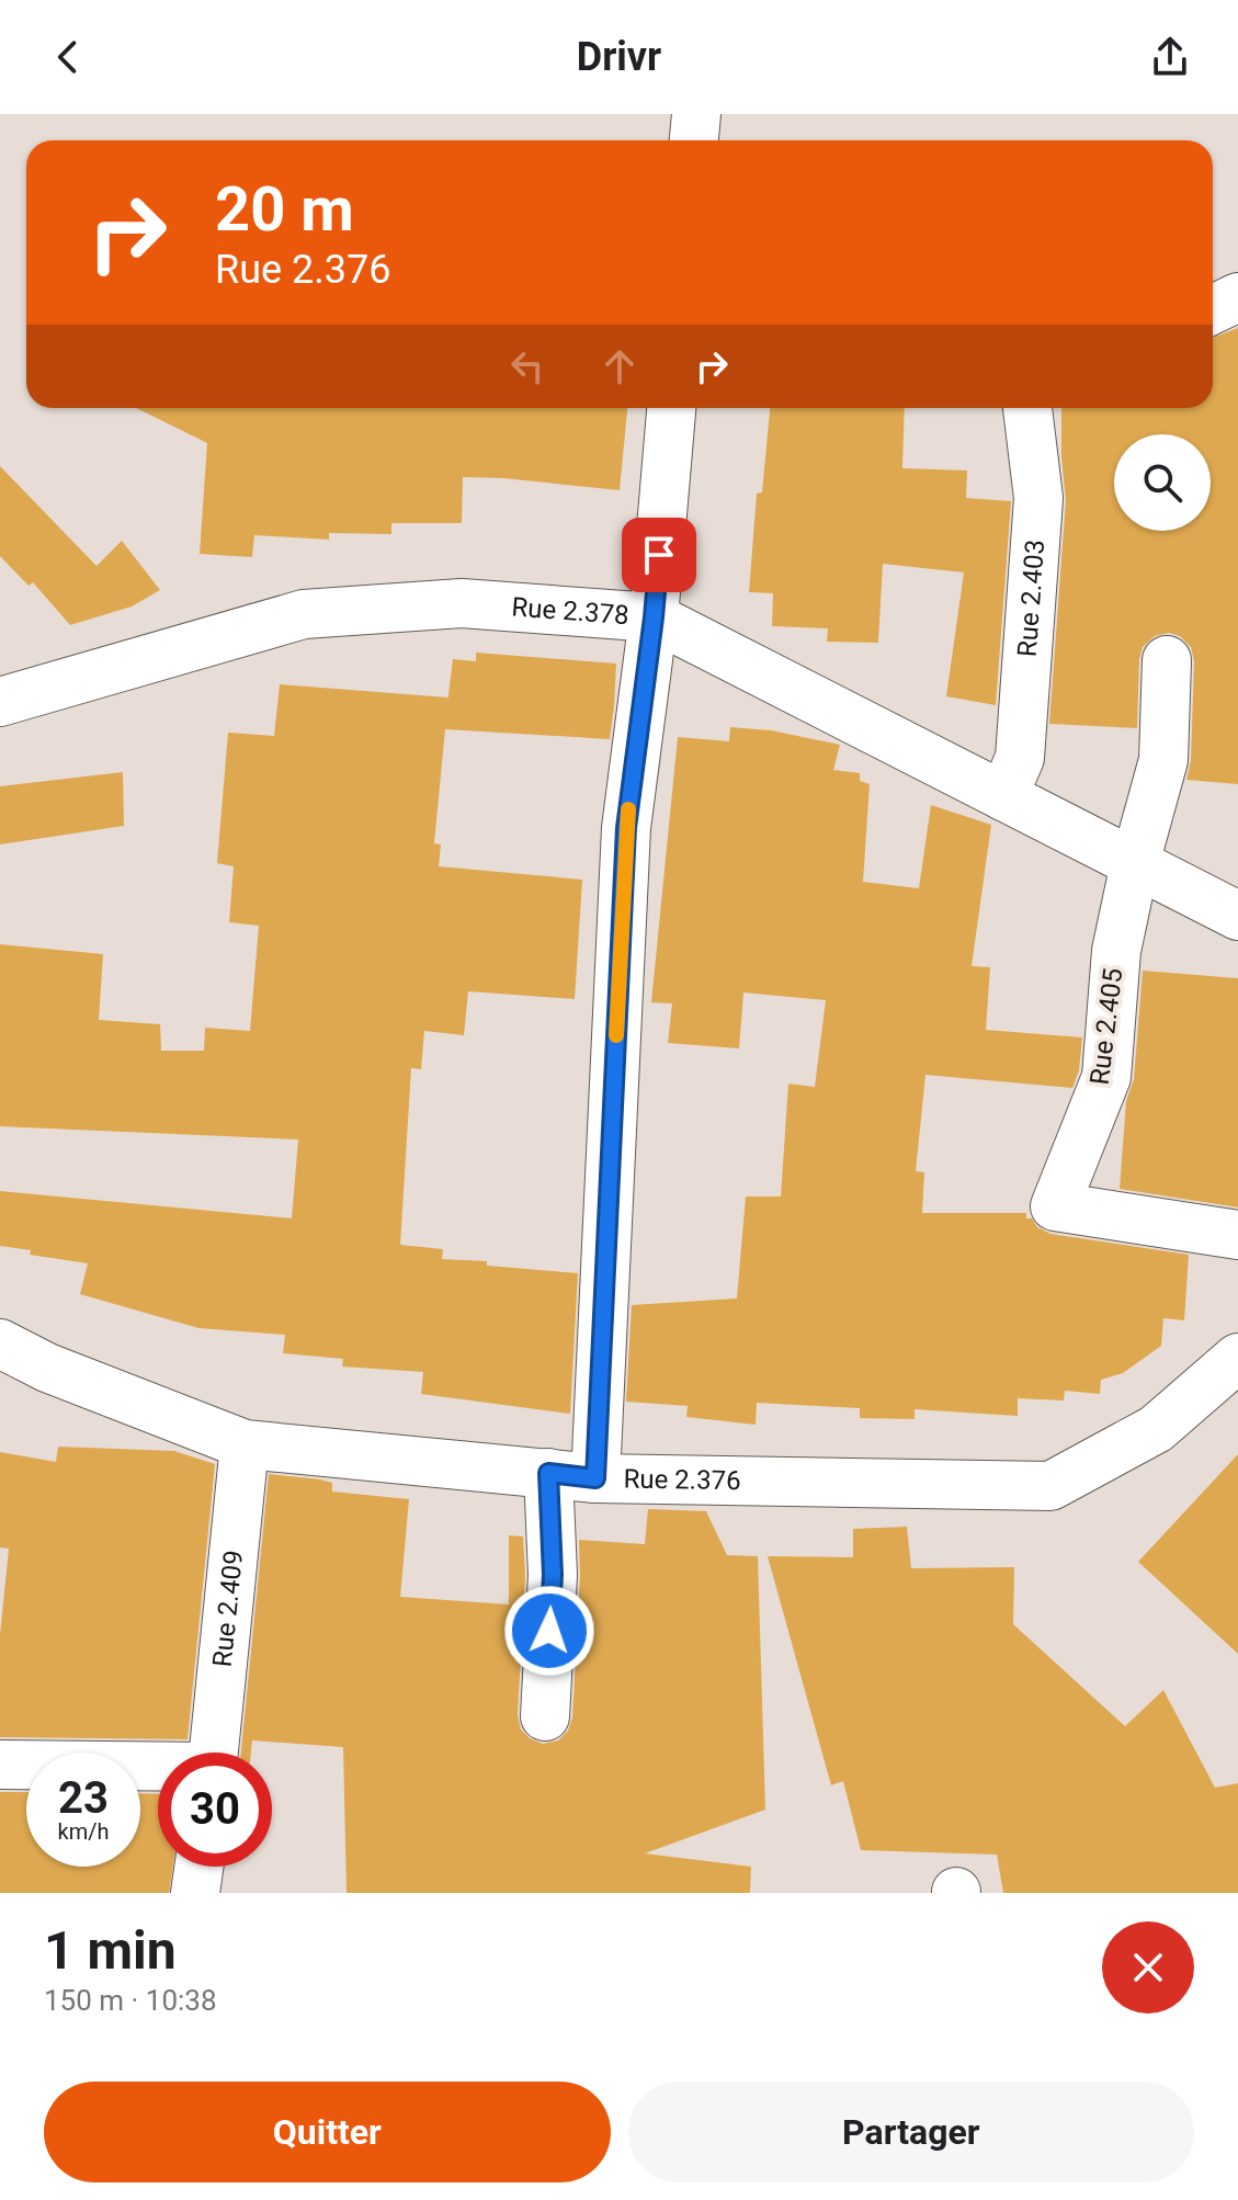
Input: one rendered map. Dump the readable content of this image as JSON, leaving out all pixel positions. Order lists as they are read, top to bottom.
{
  "streets": {
    "street": [
      "Rue 2.403",
      "Rue 2.378",
      "Rue 2.405",
      "Rue 2.376",
      "Rue 2.409"
    ]
  },
  "crossings": [
    ["Rue 2.403", "Rue 2.378"],
    ["Rue 2.378", "Rue 2.405"],
    ["Rue 2.376", "Rue 2.409"]
  ],
  "page": {
    "header": "Drivr",
    "turn": ["20 m", "Rue 2.376"],
    "speed": "23 km/h",
    "limit": "30",
    "heading": ["1 min", "150 m · 10:38"],
    "buttons": ["Quitter", "Partager"]
  }
}
